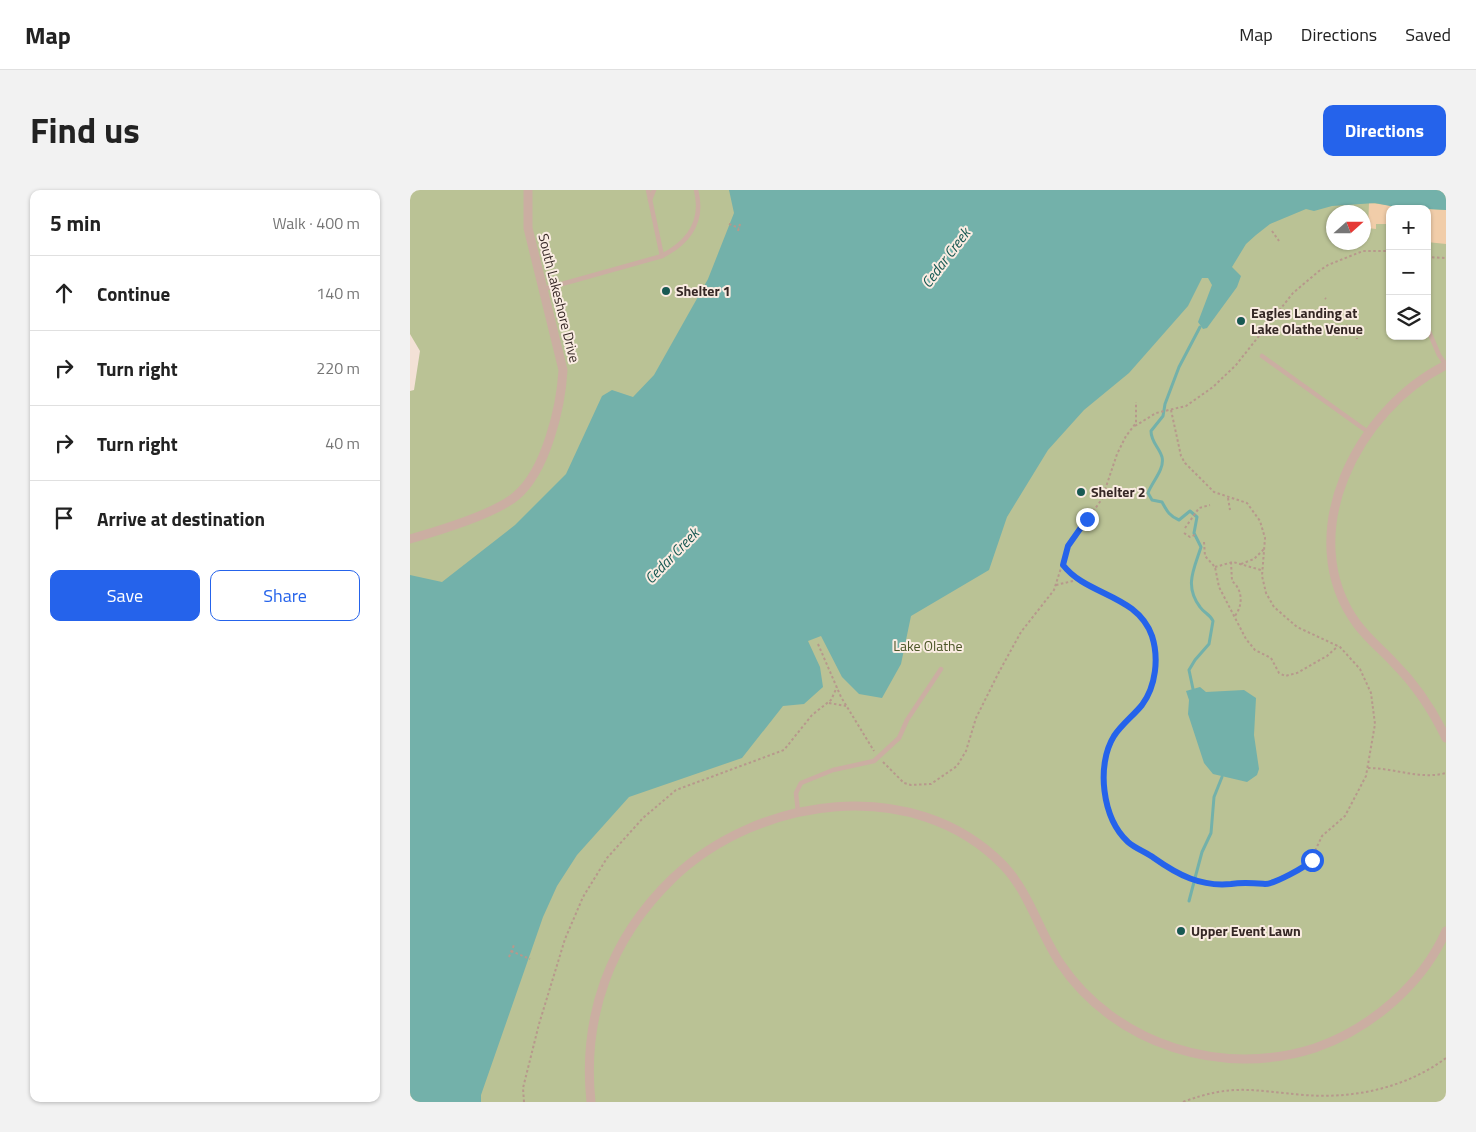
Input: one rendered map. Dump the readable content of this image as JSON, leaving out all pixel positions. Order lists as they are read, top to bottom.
{
  "streets": {
    "street": ["South Lakeshore Drive"]
  },
  "water": ["Cedar Creek"],
  "parks": ["Lake Olathe"],
  "places": [
    "Shelter 1",
    "Eagles Landing at Lake Olathe Venue",
    "Shelter 2",
    "Upper Event Lawn"
  ],
  "north": "right",
  "page": {
    "header": "Map",
    "nav": ["Map", "Directions", "Saved"],
    "title": "Find us",
    "buttons": [
      "Directions",
      ["Save", "Share"]
    ],
    "heading": ["5 min", "Walk · 400 m"],
    "map_buttons": ["+", "−"],
    "list": [
      ["Continue", "140 m"],
      ["Turn right", "220 m"],
      ["Turn right", "40 m"],
      "Arrive at destination"
    ]
  }
}
